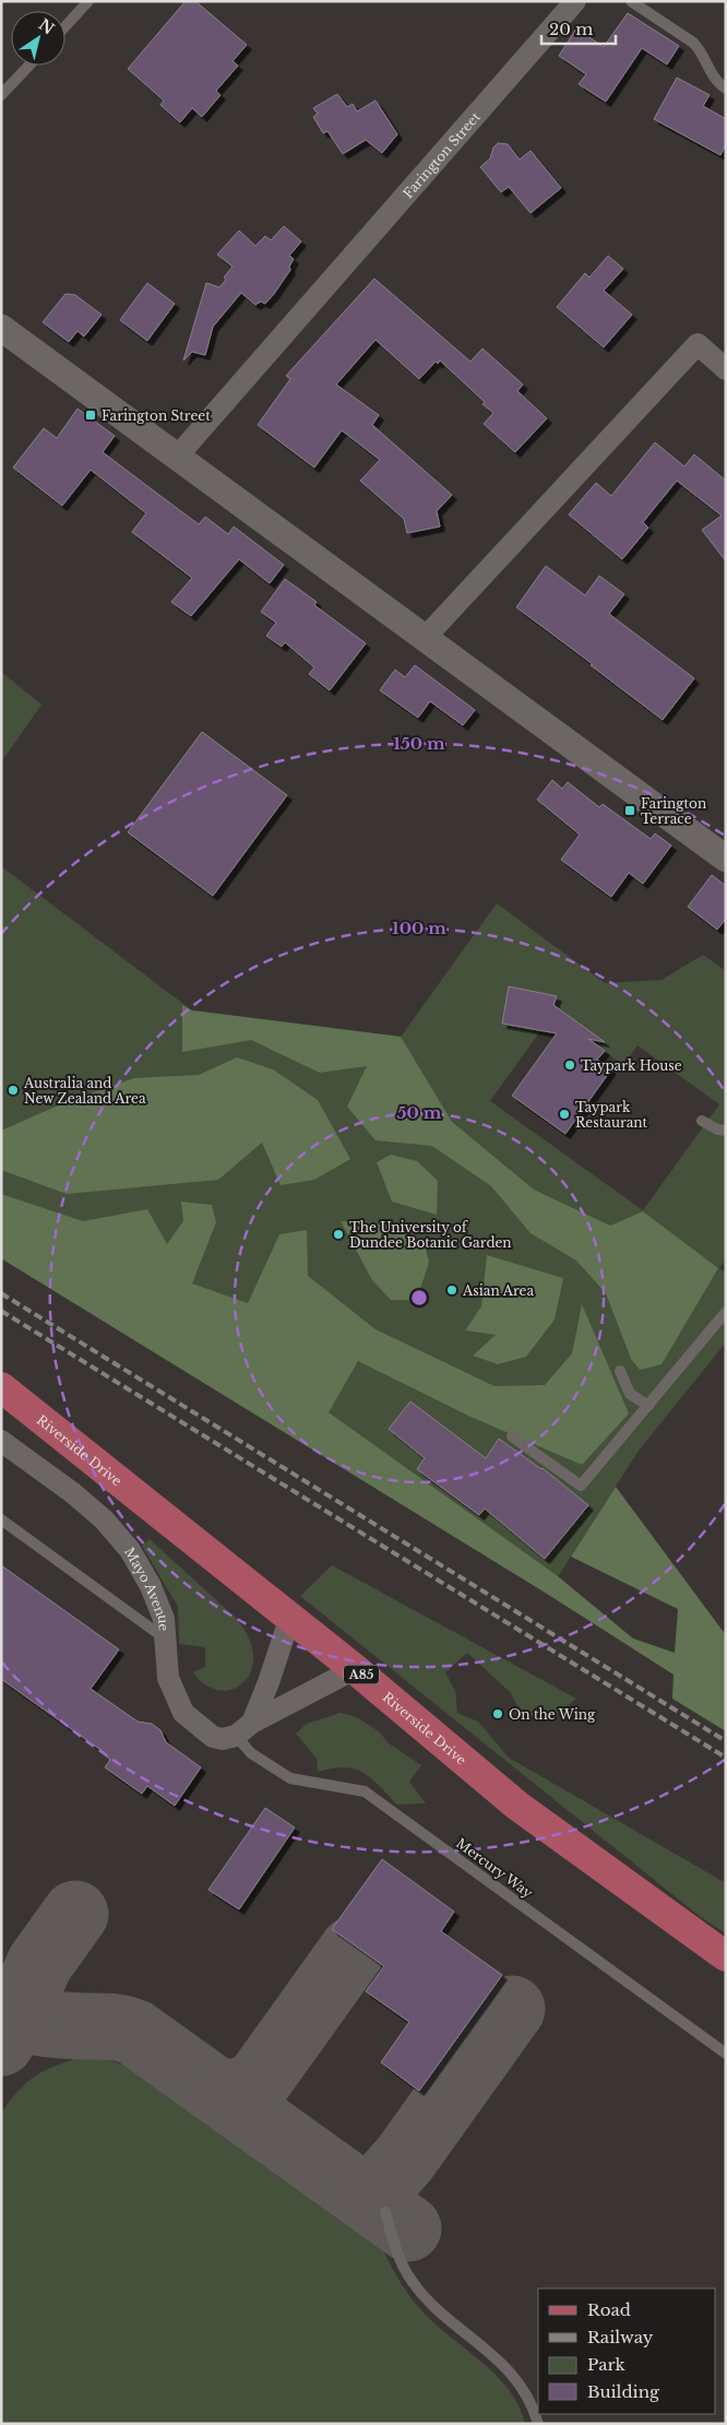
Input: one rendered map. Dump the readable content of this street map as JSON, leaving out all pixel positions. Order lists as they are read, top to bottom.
{
  "streets": {
    "main road": ["Riverside Drive", "A85"],
    "street": ["Farington Street", "Mayo Avenue"],
    "lane": ["Mercury Way"]
  },
  "crossings": [
    ["Mayo Avenue", "Mercury Way"]
  ],
  "places": {
    "transit": ["Farington Street", "Farington Terrace"],
    "other": [
      "Taypark House",
      "Australia and New Zealand Area",
      "Taypark Restaurant",
      "The University of Dundee Botanic Garden",
      "Asian Area",
      "On the Wing"
    ]
  },
  "legend": [
    "Road",
    "Railway",
    "Park",
    "Building"
  ],
  "scale_bar": "20 m",
  "north": "top right",
  "rings": ["150 m", "100 m", "50 m"]
}
